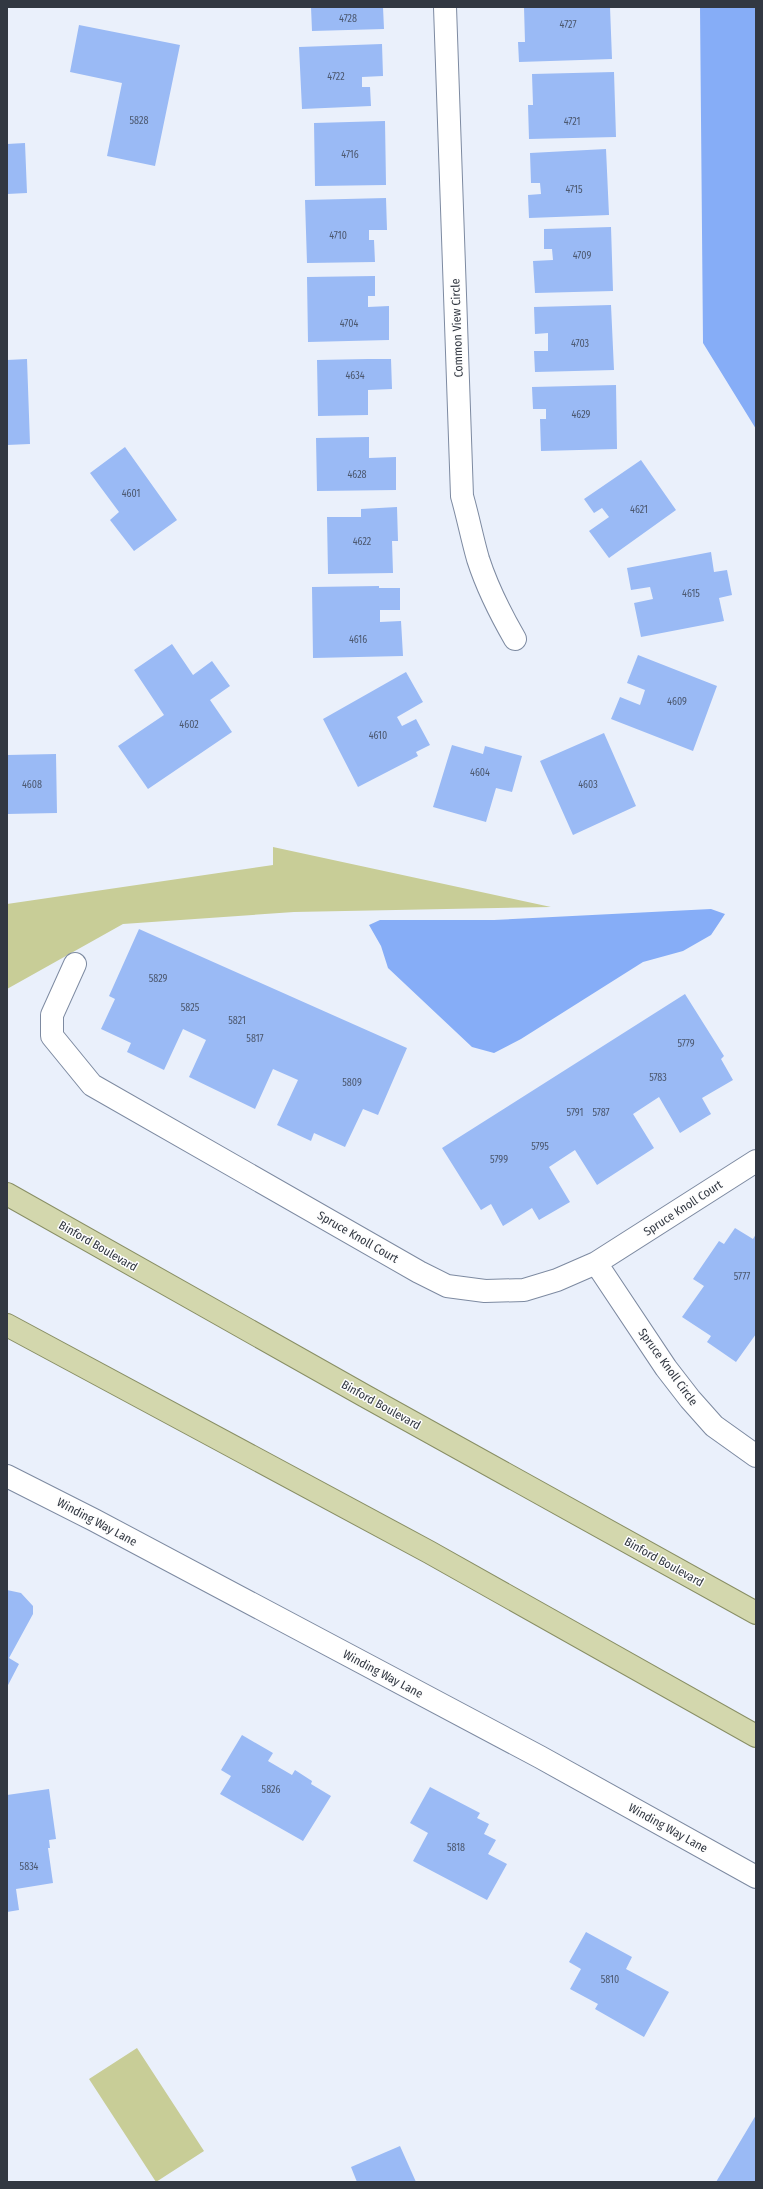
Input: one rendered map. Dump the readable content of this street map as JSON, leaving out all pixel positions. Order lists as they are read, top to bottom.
{
  "streets": {
    "main road": ["Binford Boulevard"],
    "street": [
      "Common View Circle",
      "Spruce Knoll Court",
      "Spruce Knoll Circle",
      "Winding Way Lane"
    ]
  },
  "crossings": [
    ["Spruce Knoll Court", "Spruce Knoll Circle"]
  ],
  "house_numbers": [
    "4728",
    "4727",
    "4722",
    "5828",
    "4721",
    "4716",
    "4715",
    "4710",
    "4709",
    "4704",
    "4703",
    "4634",
    "4629",
    "4628",
    "4601",
    "4621",
    "4622",
    "4615",
    "4616",
    "4609",
    "4602",
    "4610",
    "4604",
    "4608",
    "4603",
    "5829",
    "5825",
    "5821",
    "5817",
    "5779",
    "5783",
    "5809",
    "5791",
    "5787",
    "5795",
    "5799",
    "5777",
    "5826",
    "5818",
    "5834",
    "5810"
  ]
}
